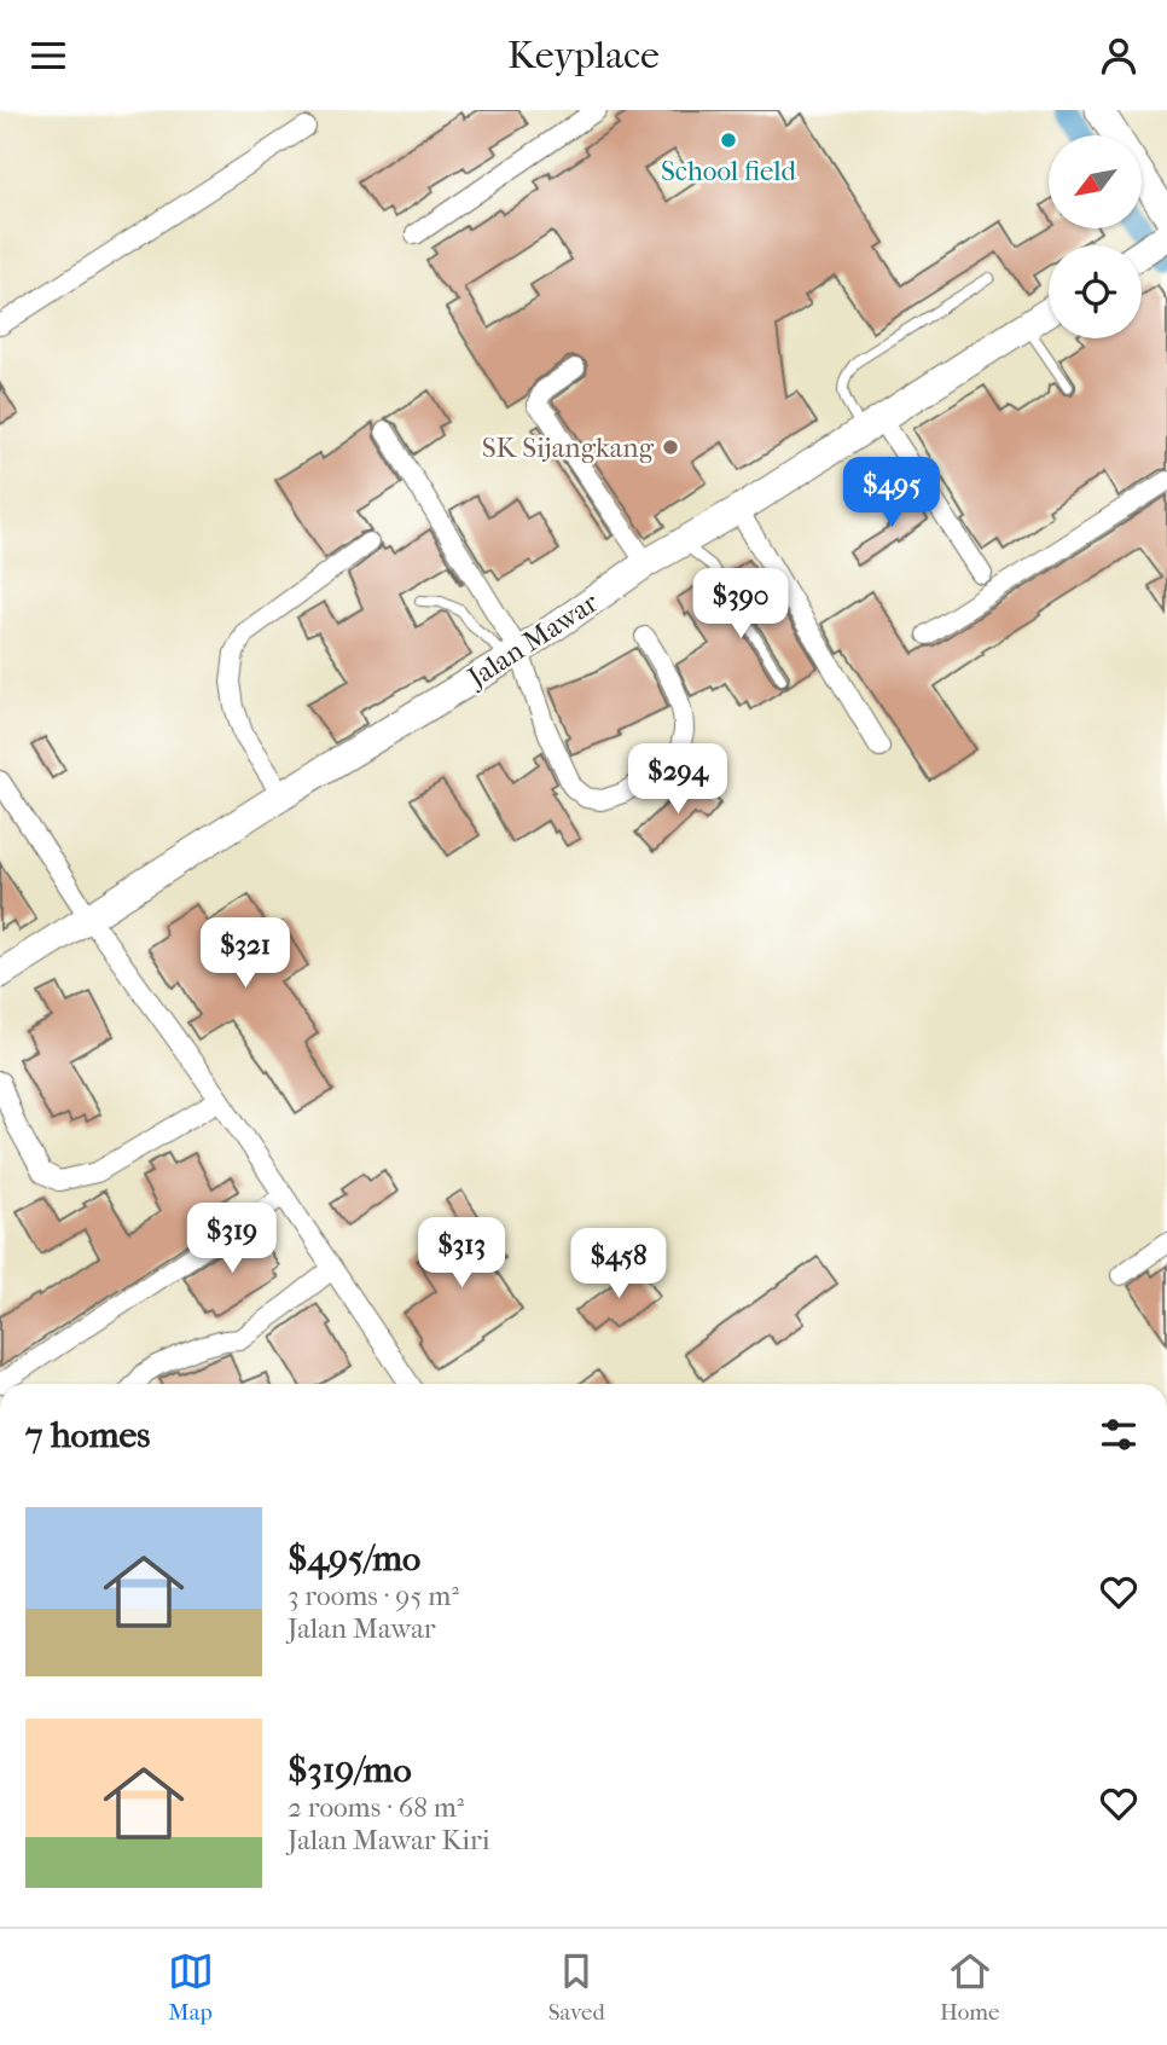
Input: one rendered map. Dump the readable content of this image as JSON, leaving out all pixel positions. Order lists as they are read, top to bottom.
{
  "streets": {
    "street": ["Jalan Mawar"]
  },
  "places": ["School field", "SK Sijangkang"],
  "north": "bottom left",
  "page": {
    "header": "Keyplace",
    "price": [
      "$495",
      "$390",
      "$294",
      "$321",
      "$319",
      "$313",
      "$458"
    ],
    "heading": "7 homes",
    "list": [
      {
        "name": "$495/mo",
        "note": "3 rooms · 95 m² · Jalan Mawar"
      },
      {
        "name": "$319/mo",
        "note": "2 rooms · 68 m² · Jalan Mawar Kiri"
      }
    ],
    "tabs": ["Map", "Saved", "Home"]
  }
}
